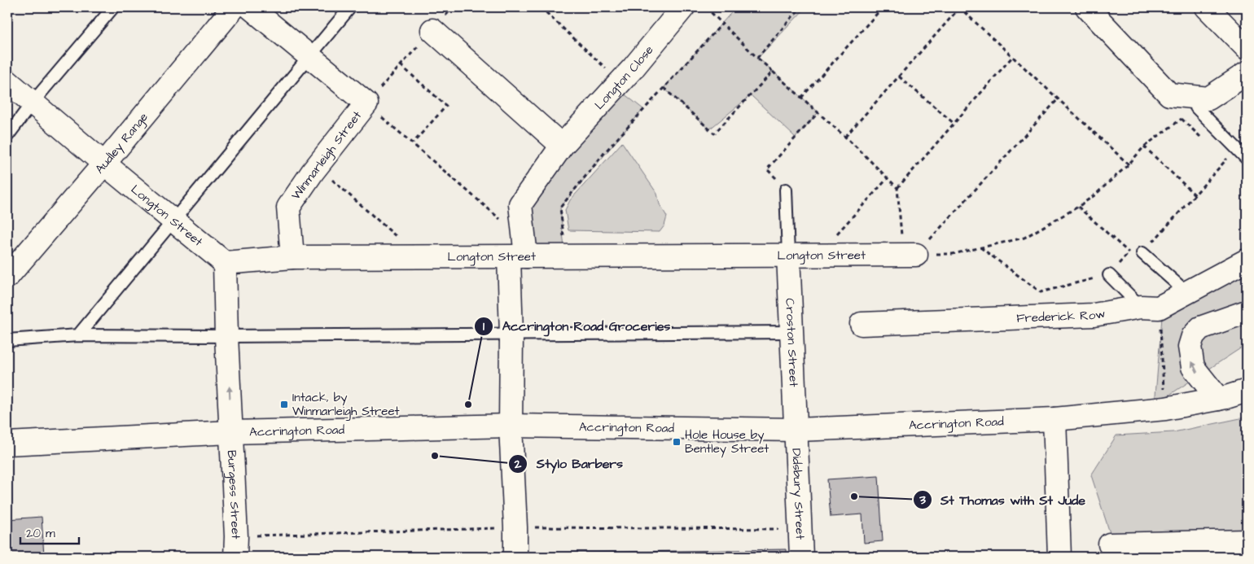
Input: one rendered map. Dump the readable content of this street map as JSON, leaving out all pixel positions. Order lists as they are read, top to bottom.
{
  "streets": {
    "street": [
      "Longton Close",
      "Audley Range",
      "Winmarleigh Street",
      "Longton Street",
      "Frederick Row",
      "Croston Street",
      "Accrington Road",
      "Didsbury Street",
      "Burgess Street"
    ]
  },
  "crossings": [
    ["Longton Close", "Longton Street"],
    ["Longton Close", "Accrington Road"],
    ["Audley Range", "Longton Street"],
    ["Winmarleigh Street", "Longton Street"],
    ["Longton Street", "Croston Street"],
    ["Croston Street", "Accrington Road"],
    ["Croston Street", "Didsbury Street"],
    ["Accrington Road", "Didsbury Street"],
    ["Accrington Road", "Burgess Street"]
  ],
  "places": {
    "transit": ["Intack, by Winmarleigh Street", "Hole House by Bentley Street"],
    "other": ["Accrington Road Groceries", "Stylo Barbers", "St Thomas with St Jude"]
  },
  "scale_bar": "20 m"
}
